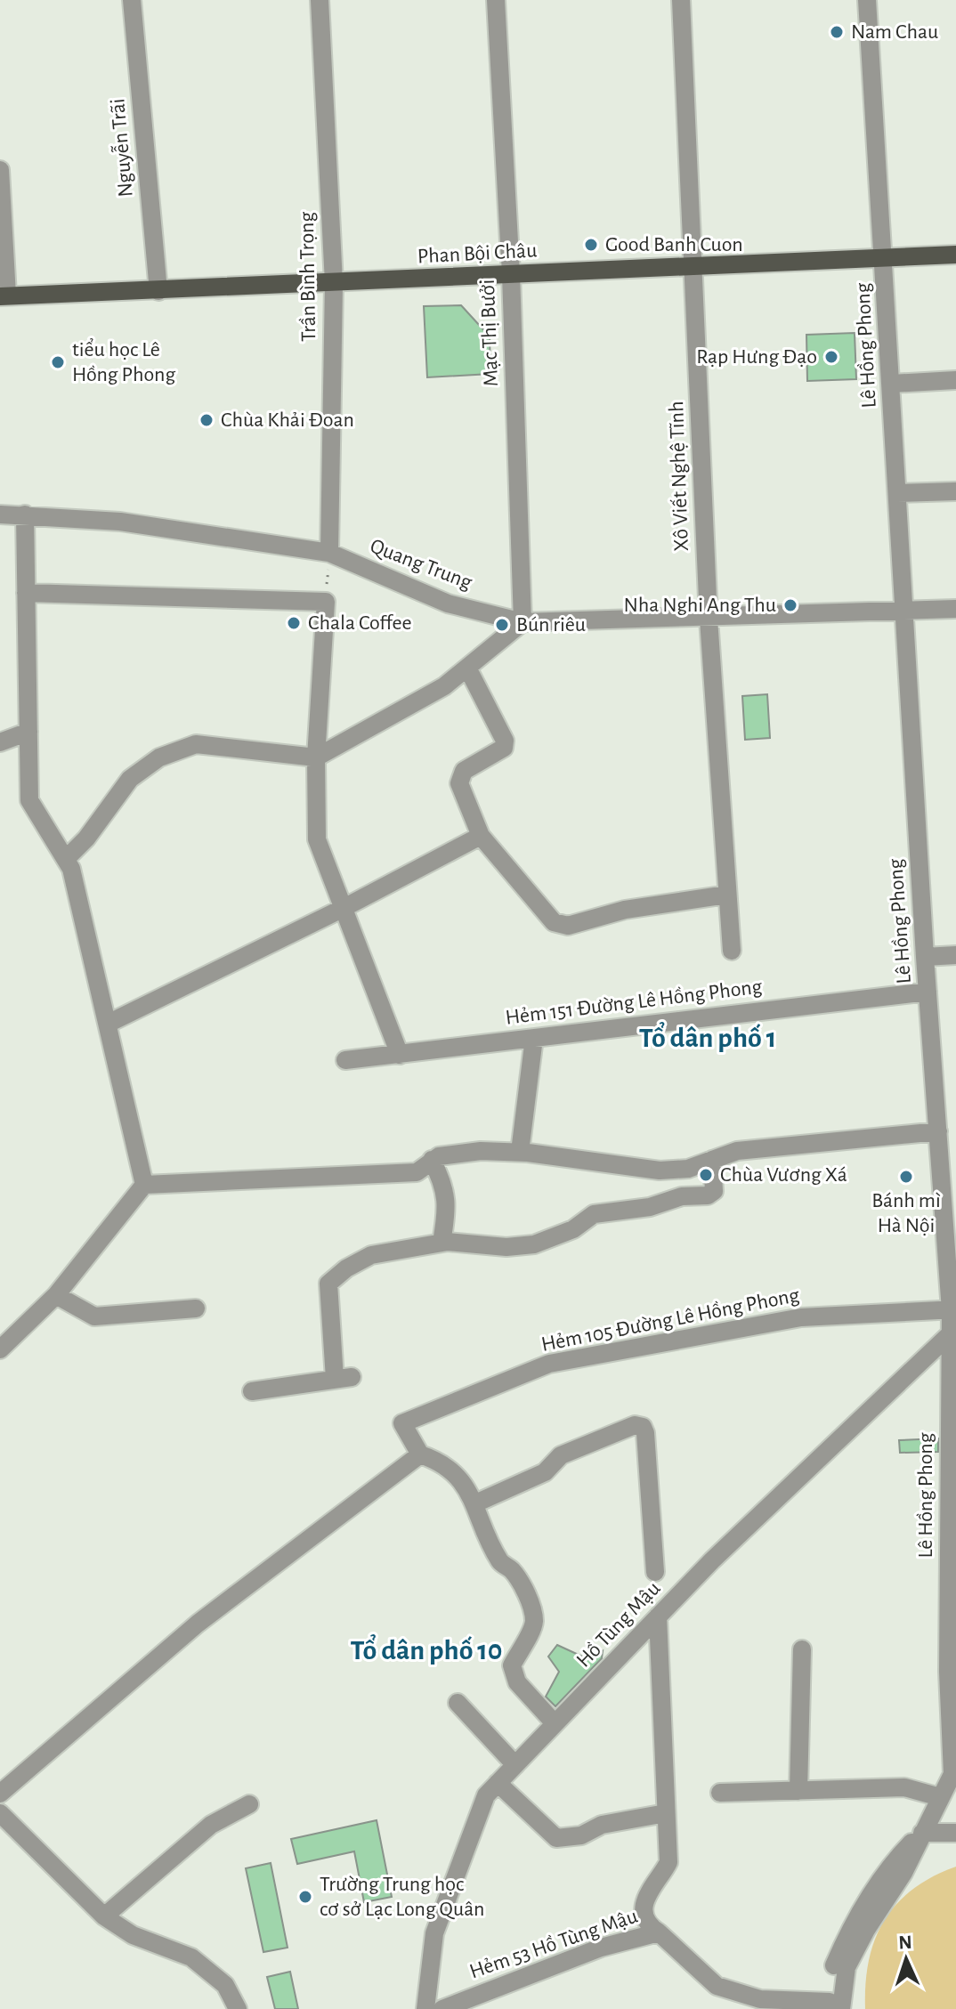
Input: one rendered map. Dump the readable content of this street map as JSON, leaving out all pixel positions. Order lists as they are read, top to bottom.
{
  "streets": {
    "main road": ["Phan Bội Châu"],
    "street": [
      "Nguyễn Trãi",
      "Trần Bình Trọng",
      "Mạc Thị Bưởi",
      "Lê Hồng Phong",
      "Xô Viết Nghệ Tĩnh",
      "Quang Trung",
      "Hẻm 151 Đường Lê Hồng Phong",
      "Hẻm 105 Đường Lê Hồng Phong",
      "Hồ Tùng Mậu",
      "Hẻm 53 Hồ Tùng Mậu"
    ]
  },
  "crossings": [
    ["Nguyễn Trãi", "Phan Bội Châu"],
    ["Phan Bội Châu", "Trần Bình Trọng"],
    ["Phan Bội Châu", "Mạc Thị Bưởi"],
    ["Phan Bội Châu", "Lê Hồng Phong"],
    ["Phan Bội Châu", "Xô Viết Nghệ Tĩnh"],
    ["Trần Bình Trọng", "Quang Trung"],
    ["Mạc Thị Bưởi", "Quang Trung"],
    ["Lê Hồng Phong", "Quang Trung"],
    ["Lê Hồng Phong", "Hẻm 151 Đường Lê Hồng Phong"],
    ["Lê Hồng Phong", "Hẻm 105 Đường Lê Hồng Phong"],
    ["Lê Hồng Phong", "Hồ Tùng Mậu"],
    ["Lê Hồng Phong", "Hẻm 53 Hồ Tùng Mậu"],
    ["Xô Viết Nghệ Tĩnh", "Quang Trung"]
  ],
  "districts": ["Tổ dân phố 1", "Tổ dân phố 10"],
  "places": [
    "Nam Chau",
    "Good Banh Cuon",
    "Rạp Hưng Đạo",
    "tiểu học Lê Hồng Phong",
    "Chùa Khải Đoan",
    "Nha Nghi Ang Thu",
    "Chala Coffee",
    "Bún riêu",
    "Chùa Vương Xá",
    "Bánh mì Hà Nội",
    "Trường Trung học cơ sở Lạc Long Quân"
  ],
  "north": "top"
}
